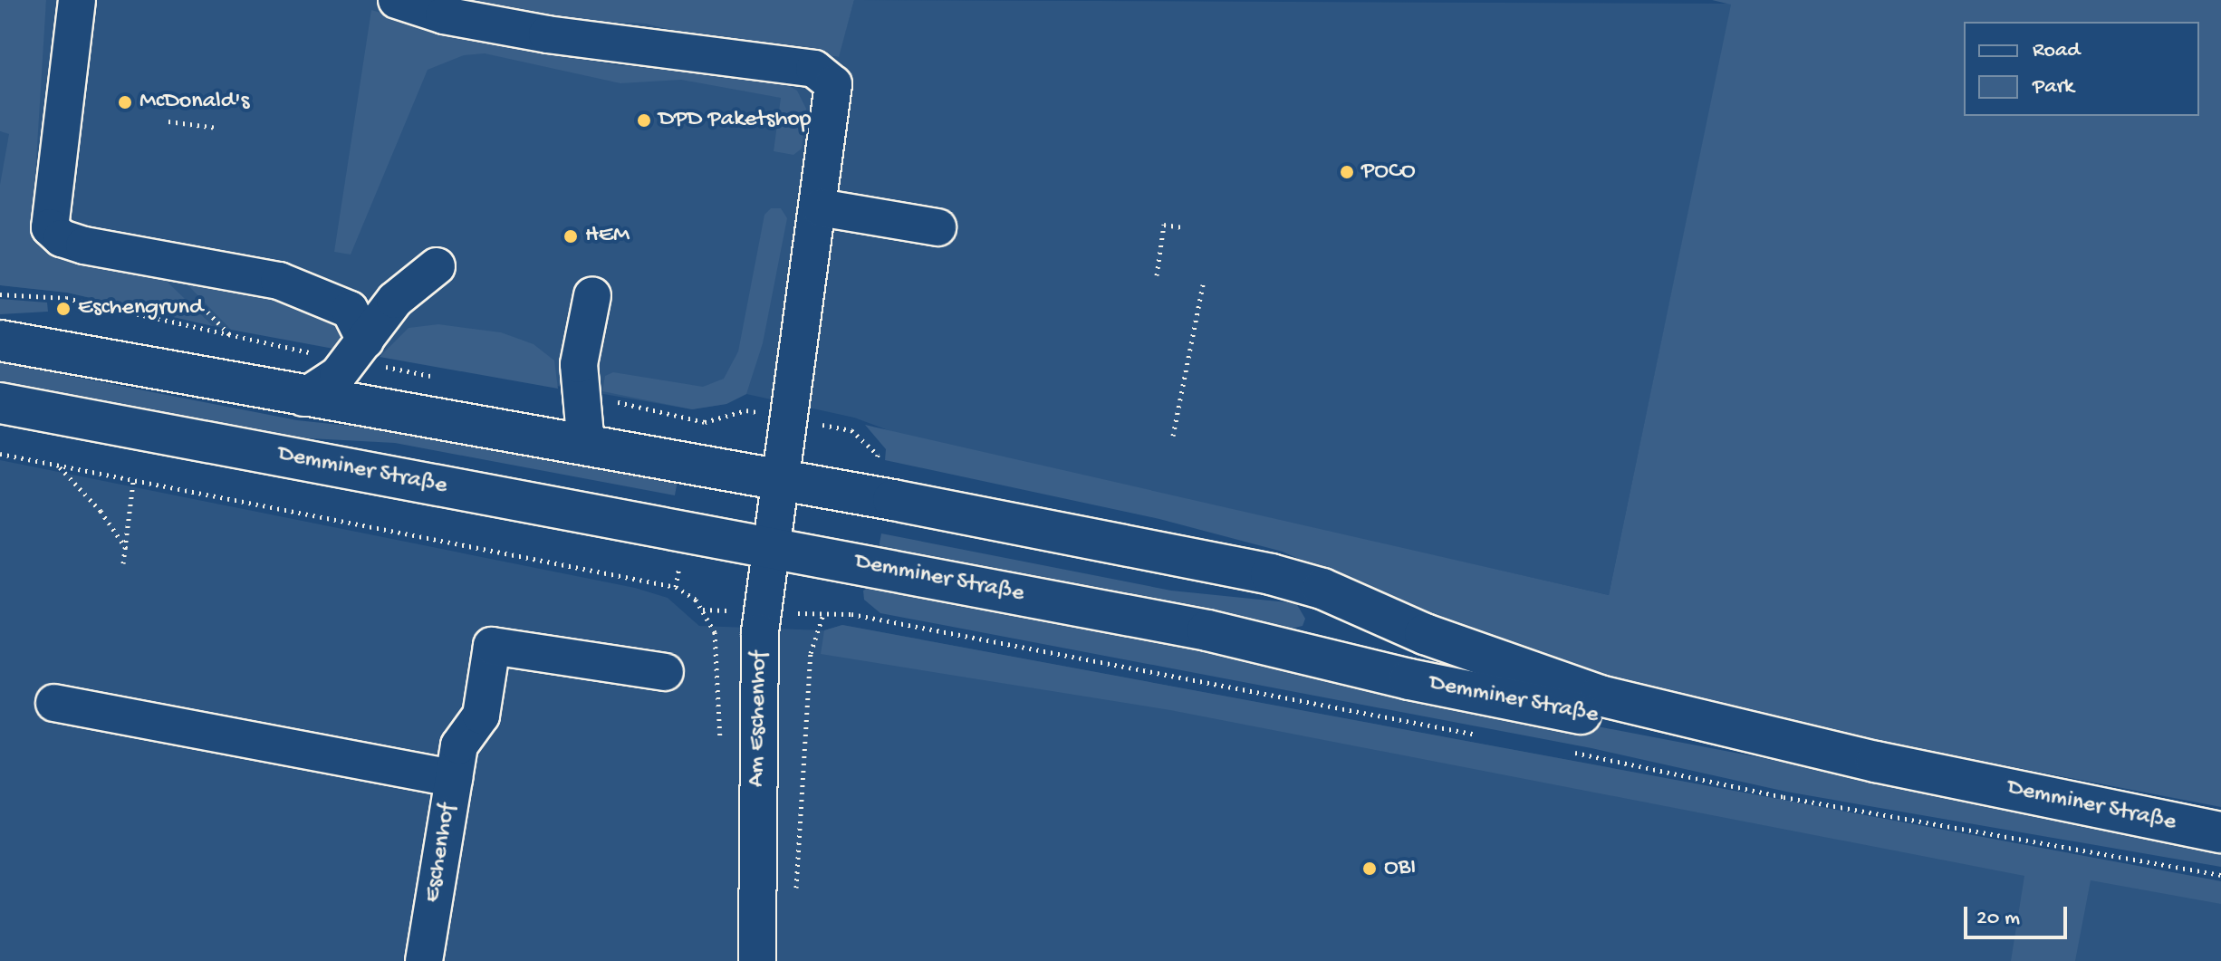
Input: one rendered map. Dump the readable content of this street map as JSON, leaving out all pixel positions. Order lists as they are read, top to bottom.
{
  "streets": {
    "main road": ["Demminer Straße"],
    "street": ["Am Eschenhof", "Eschenhof"]
  },
  "crossings": [
    ["Demminer Straße", "Am Eschenhof"]
  ],
  "places": [
    "McDonald's",
    "DPD Paketshop",
    "POCO",
    "HEM",
    "Eschengrund",
    "OBI"
  ],
  "legend": ["Road", "Park"],
  "scale_bar": "20 m"
}
